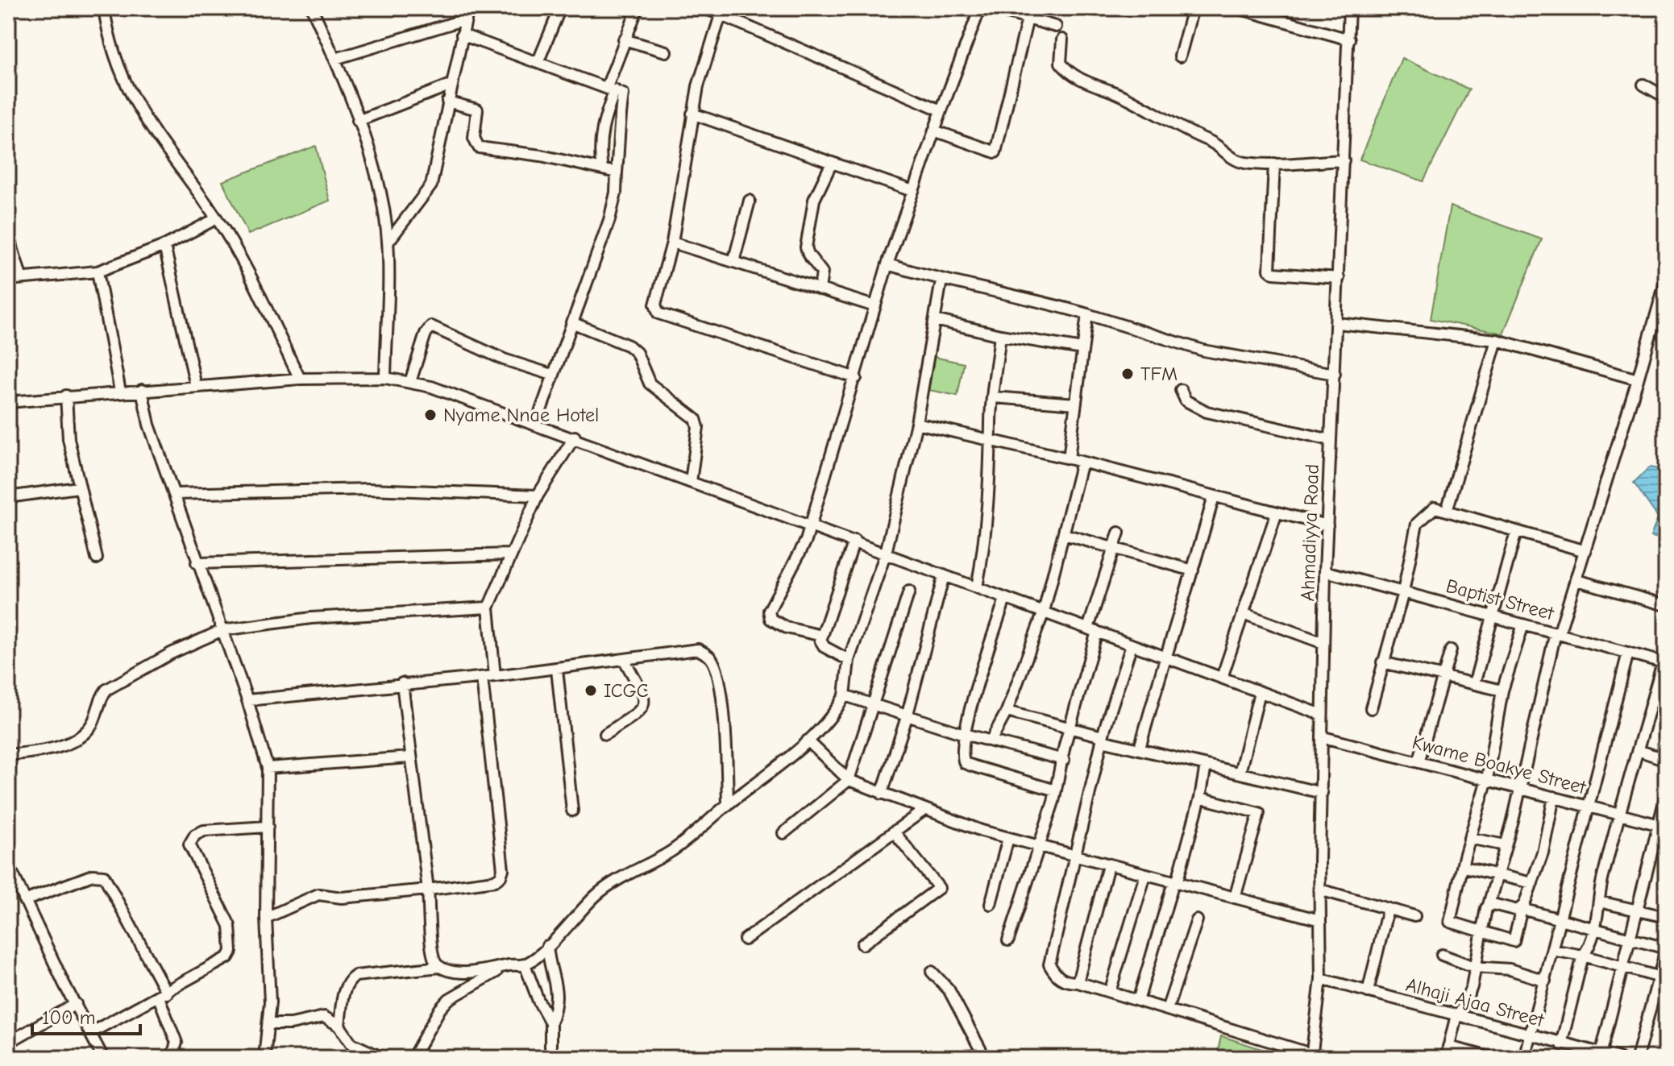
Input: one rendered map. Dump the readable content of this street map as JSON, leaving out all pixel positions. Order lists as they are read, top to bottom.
{
  "streets": {
    "street": [
      "Ahmadiyya Road",
      "Baptist Street",
      "Kwame Boakye Street",
      "Alhaji Ajaa Street"
    ]
  },
  "crossings": [
    ["Ahmadiyya Road", "Baptist Street"],
    ["Ahmadiyya Road", "Kwame Boakye Street"],
    ["Ahmadiyya Road", "Alhaji Ajaa Street"]
  ],
  "places": ["TFM", "Nyame Nnae Hotel", "ICGC"],
  "scale_bar": "100 m"
}
